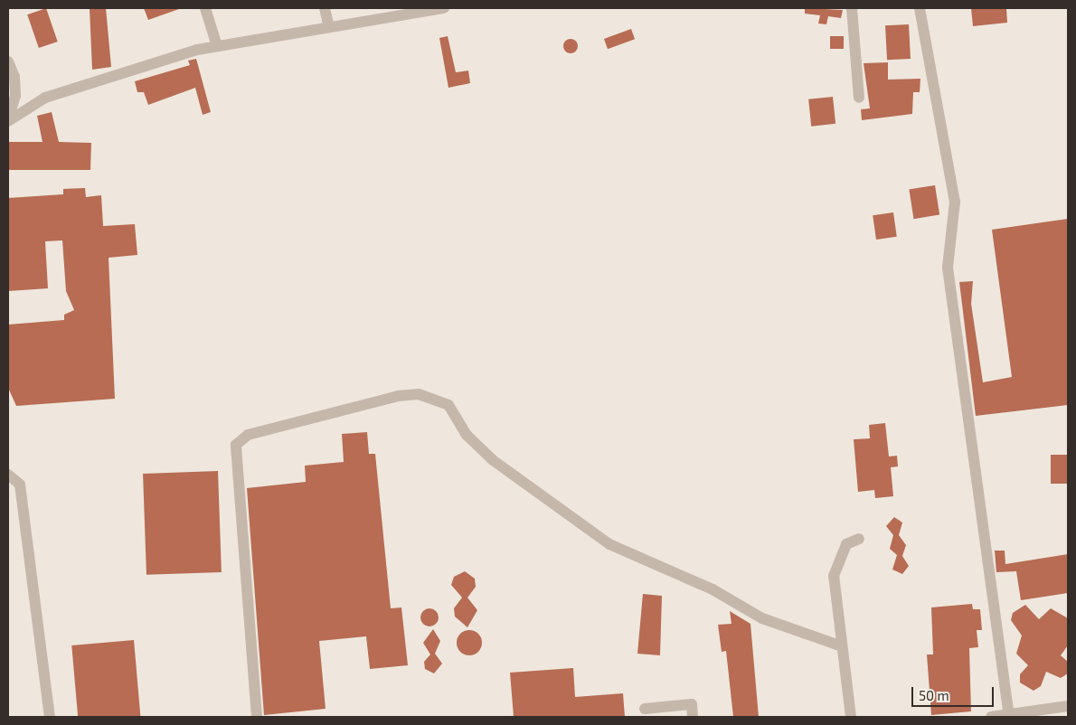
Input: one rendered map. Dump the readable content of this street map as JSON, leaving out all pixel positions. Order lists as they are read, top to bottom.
{
  "scale_bar": "50 m"
}
